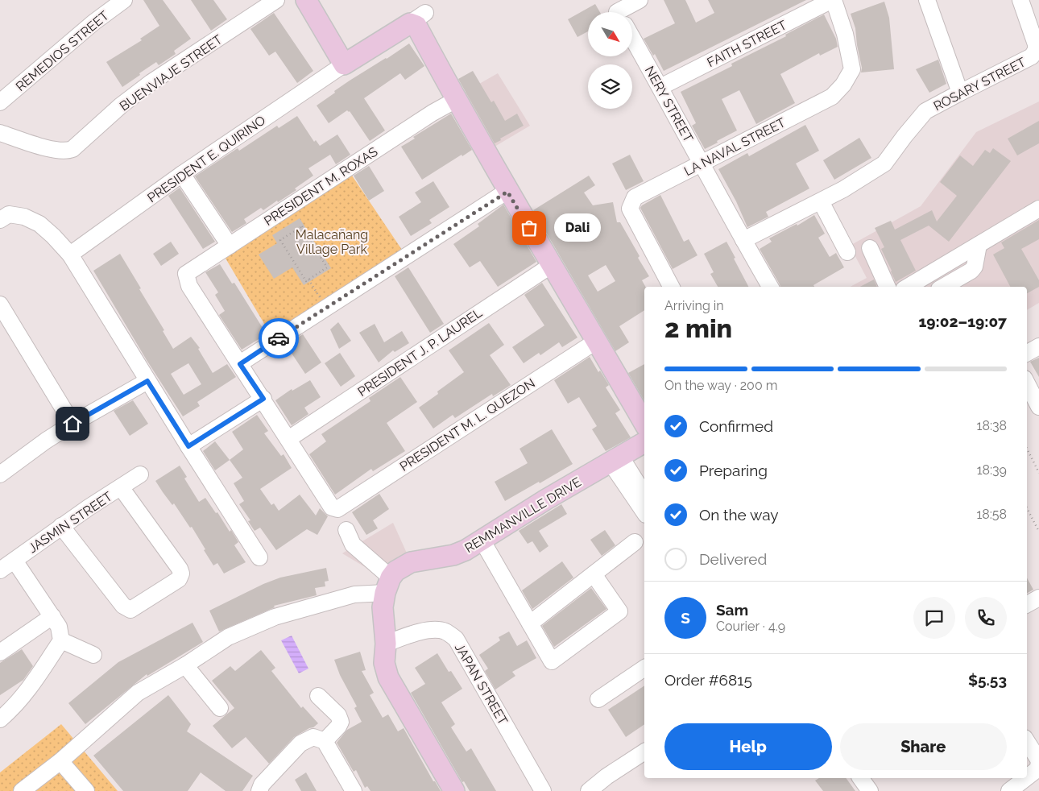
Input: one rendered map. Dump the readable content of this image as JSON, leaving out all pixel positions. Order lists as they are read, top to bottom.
{
  "streets": {
    "main road": ["REMMANVILLE DRIVE"],
    "street": [
      "FAITH STREET",
      "REMEDIOS STREET",
      "BUENVIAJE STREET",
      "ROSARY STREET",
      "NERY STREET",
      "LA NAVAL STREET",
      "PRESIDENT E. QUIRINO",
      "PRESIDENT M. ROXAS",
      "PRESIDENT J. P. LAUREL",
      "PRESIDENT M. L. QUEZON",
      "JASMIN STREET",
      "JAPAN STREET"
    ]
  },
  "crossings": [
    ["FAITH STREET", "NERY STREET"],
    ["FAITH STREET", "LA NAVAL STREET"],
    ["ROSARY STREET", "NERY STREET"],
    ["NERY STREET", "LA NAVAL STREET"],
    ["PRESIDENT J. P. LAUREL", "PRESIDENT M. L. QUEZON"]
  ],
  "parks": ["Malacañang Village Park"],
  "places": ["Dali"],
  "north": "bottom right",
  "page": {
    "bubble": "Dali",
    "heading": ["2 min", "Arriving in", "19:02–19:07"],
    "panel": [
      "Sam",
      "Courier · 4.9",
      "Order #6815",
      "$5.53"
    ],
    "bar": "On the way · 200 m",
    "list": [
      ["Confirmed", "18:38"],
      ["Preparing", "18:39"],
      ["On the way", "18:58"],
      "Delivered"
    ],
    "round": "S",
    "buttons": ["Help", "Share"]
  }
}
